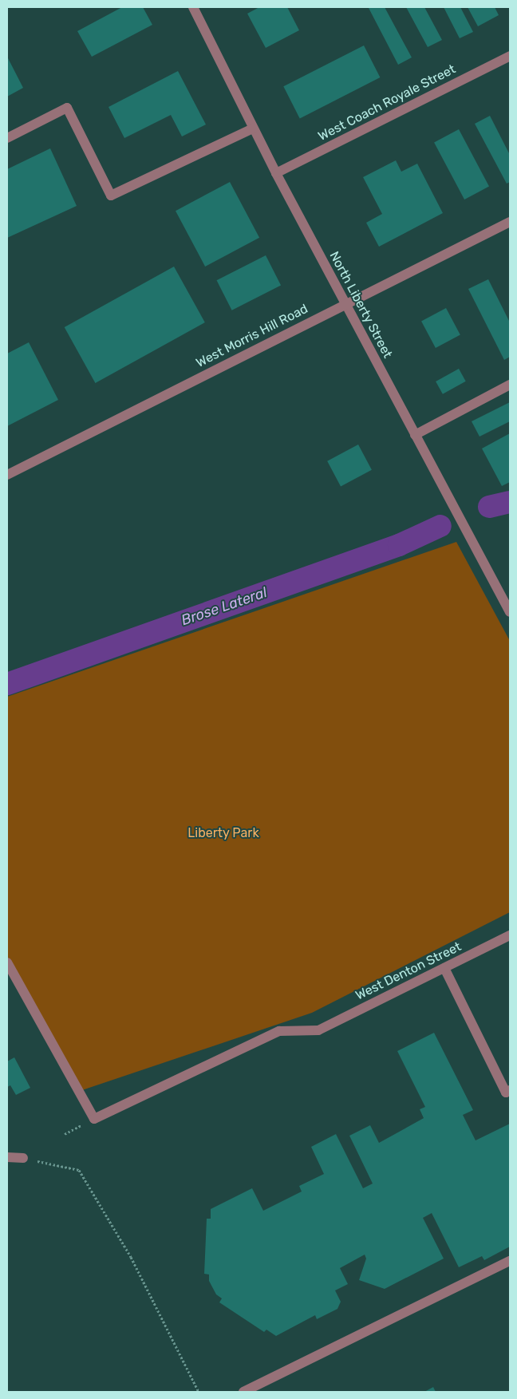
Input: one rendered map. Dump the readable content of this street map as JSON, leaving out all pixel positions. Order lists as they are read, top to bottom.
{
  "streets": {
    "street": [
      "West Coach Royale Street",
      "North Liberty Street",
      "West Morris Hill Road",
      "West Denton Street"
    ]
  },
  "crossings": [
    ["West Coach Royale Street", "North Liberty Street"],
    ["North Liberty Street", "West Morris Hill Road"]
  ],
  "water": ["Brose Lateral"],
  "parks": ["Liberty Park"]
}
